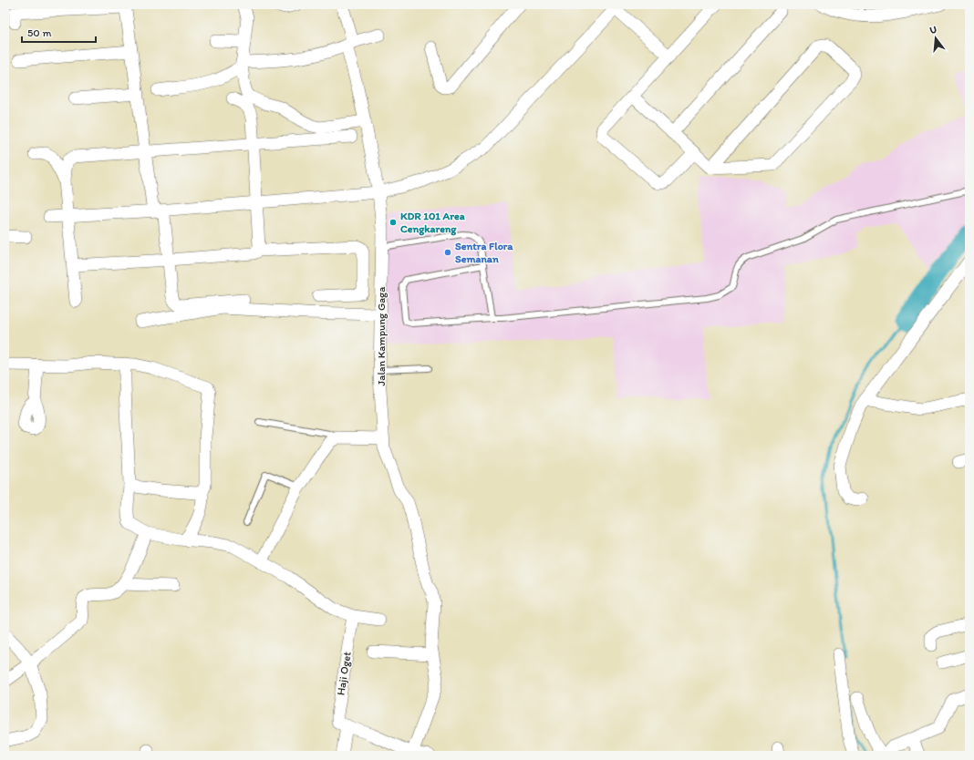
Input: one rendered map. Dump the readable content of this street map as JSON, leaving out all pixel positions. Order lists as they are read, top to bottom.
{
  "streets": {
    "street": ["Jalan Kampung Gaga", "Haji Oget"]
  },
  "places": ["KDR 101 Area Cengkareng", "Sentra Flora Semanan"],
  "scale_bar": "50 m",
  "north": "top"
}
